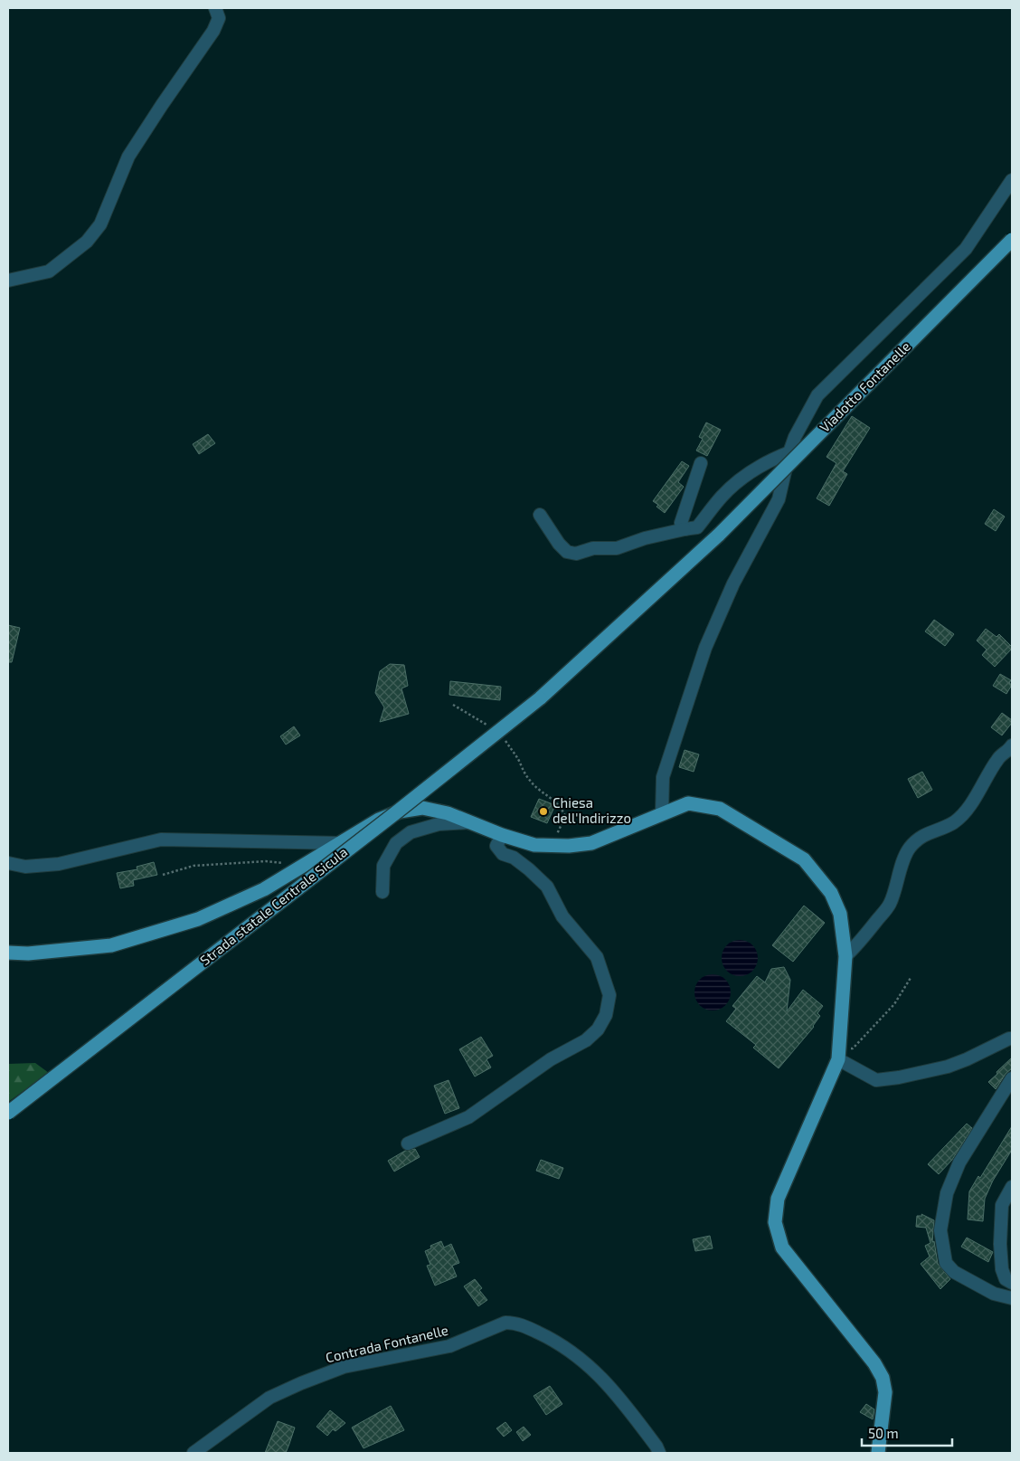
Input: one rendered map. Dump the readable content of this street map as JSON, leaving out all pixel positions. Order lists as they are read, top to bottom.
{
  "streets": {
    "main road": ["Viadotto Fontanelle", "Strada statale Centrale Sicula"],
    "street": ["Contrada Fontanelle"]
  },
  "crossings": [
    ["Viadotto Fontanelle", "Strada statale Centrale Sicula"]
  ],
  "places": ["Chiesa dell'Indirizzo"],
  "scale_bar": "50 m"
}
